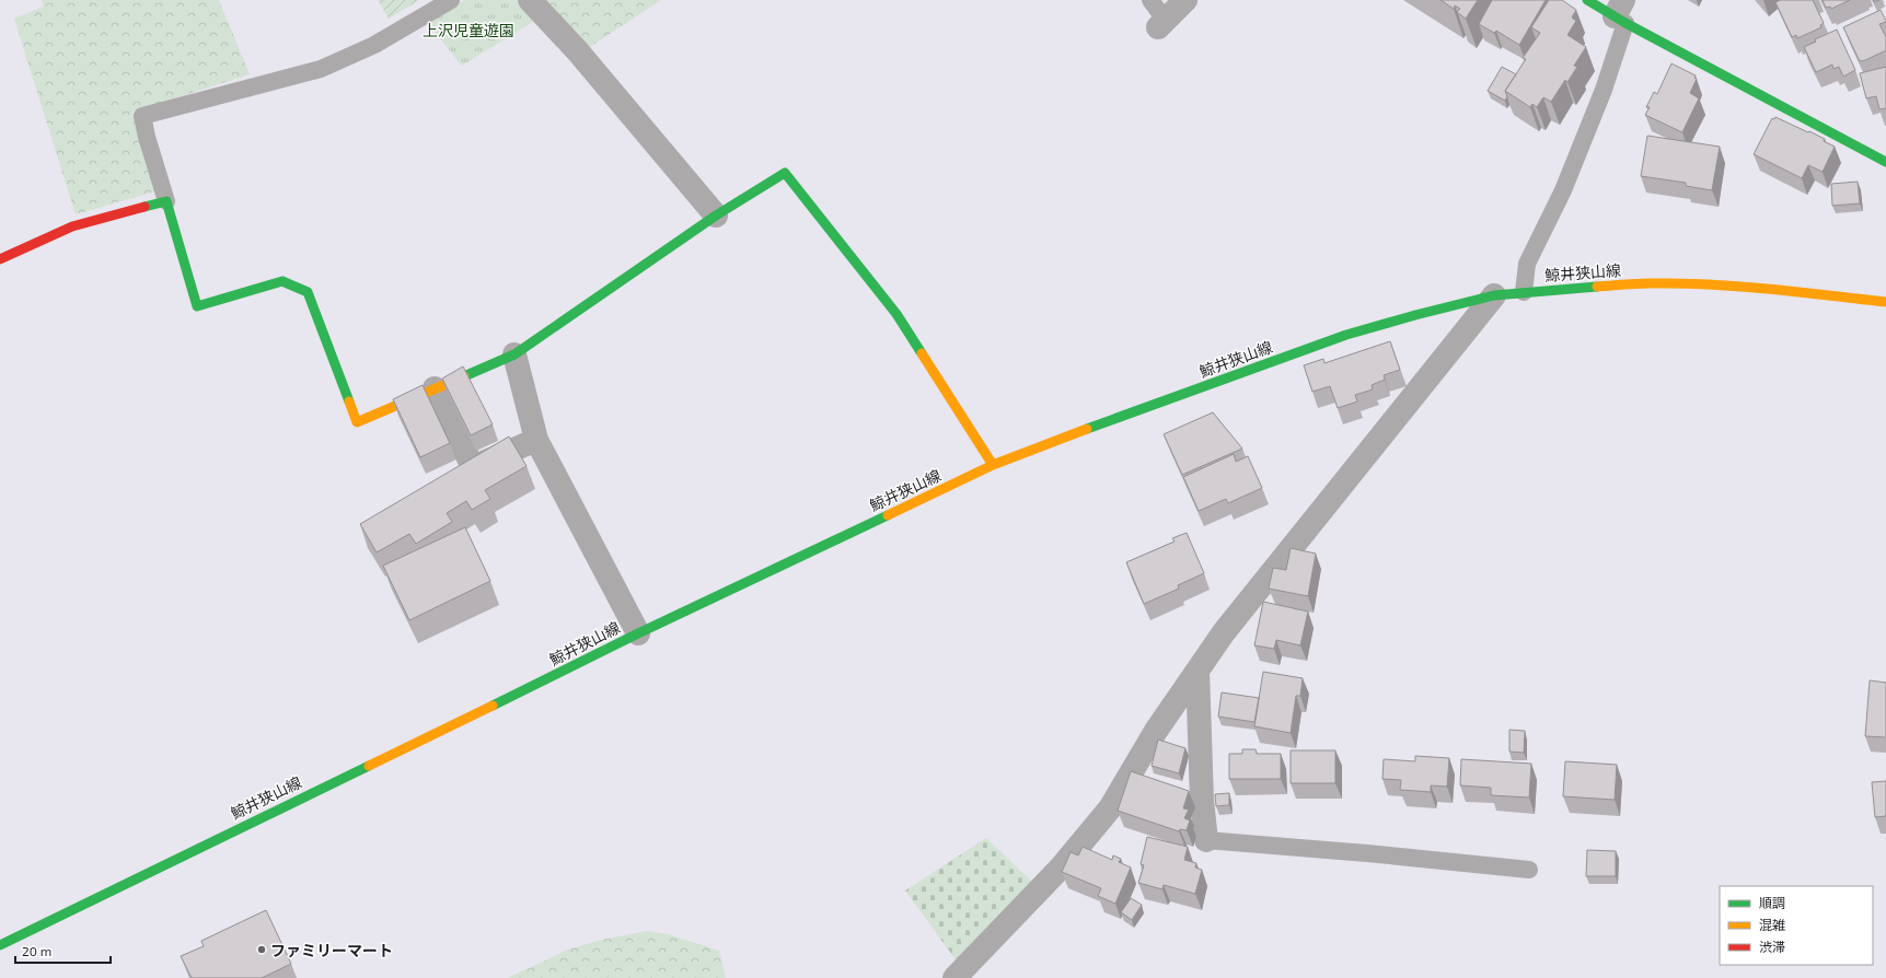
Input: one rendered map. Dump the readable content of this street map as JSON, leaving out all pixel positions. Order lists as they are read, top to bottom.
{
  "streets": {
    "main road": ["鯨井狭山線"]
  },
  "parks": ["上沢児童遊園"],
  "places": ["ファミリーマート"],
  "legend": ["順調", "混雑", "渋滞"],
  "scale_bar": "20 m"
}
